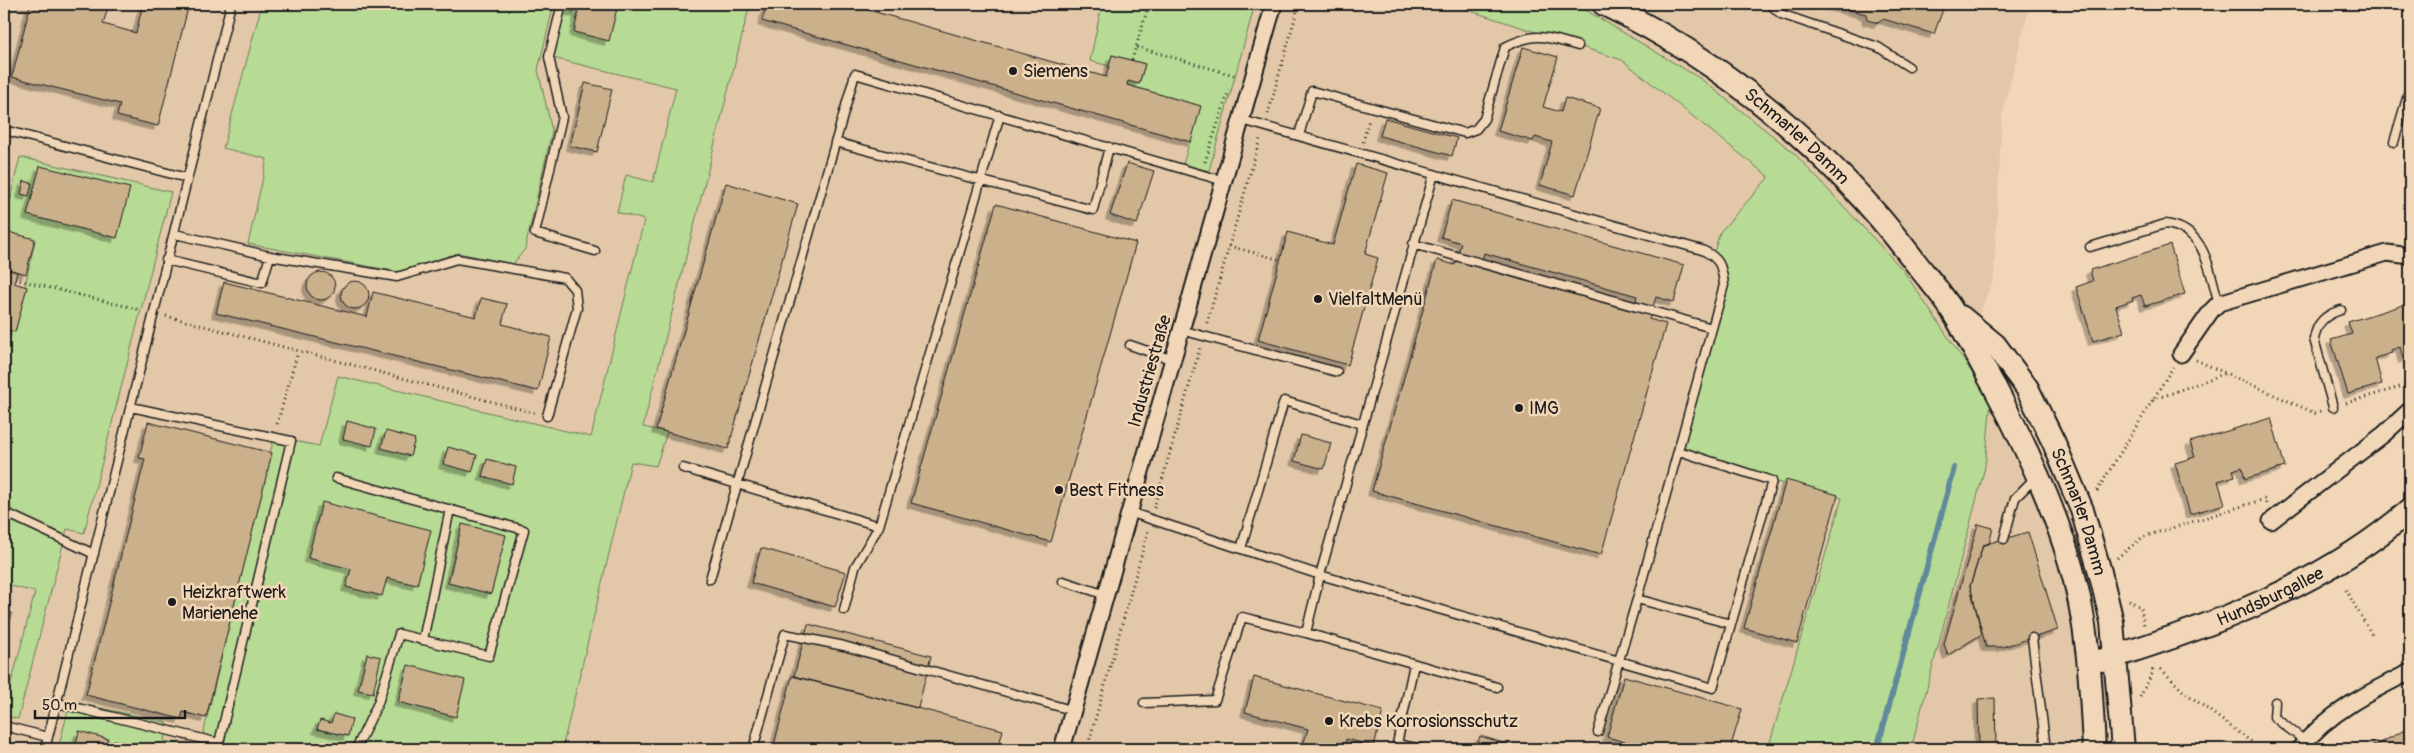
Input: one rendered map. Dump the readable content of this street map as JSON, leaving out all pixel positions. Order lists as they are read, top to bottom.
{
  "streets": {
    "street": ["Schmarler Damm", "Industriestraße", "Hundsburgallee"]
  },
  "crossings": [
    ["Schmarler Damm", "Hundsburgallee"]
  ],
  "places": [
    "Siemens",
    "VielfaltMenü",
    "IMG",
    "Best Fitness",
    "Heizkraftwerk Marienehe",
    "Krebs Korrosionsschutz"
  ],
  "scale_bar": "50 m"
}
